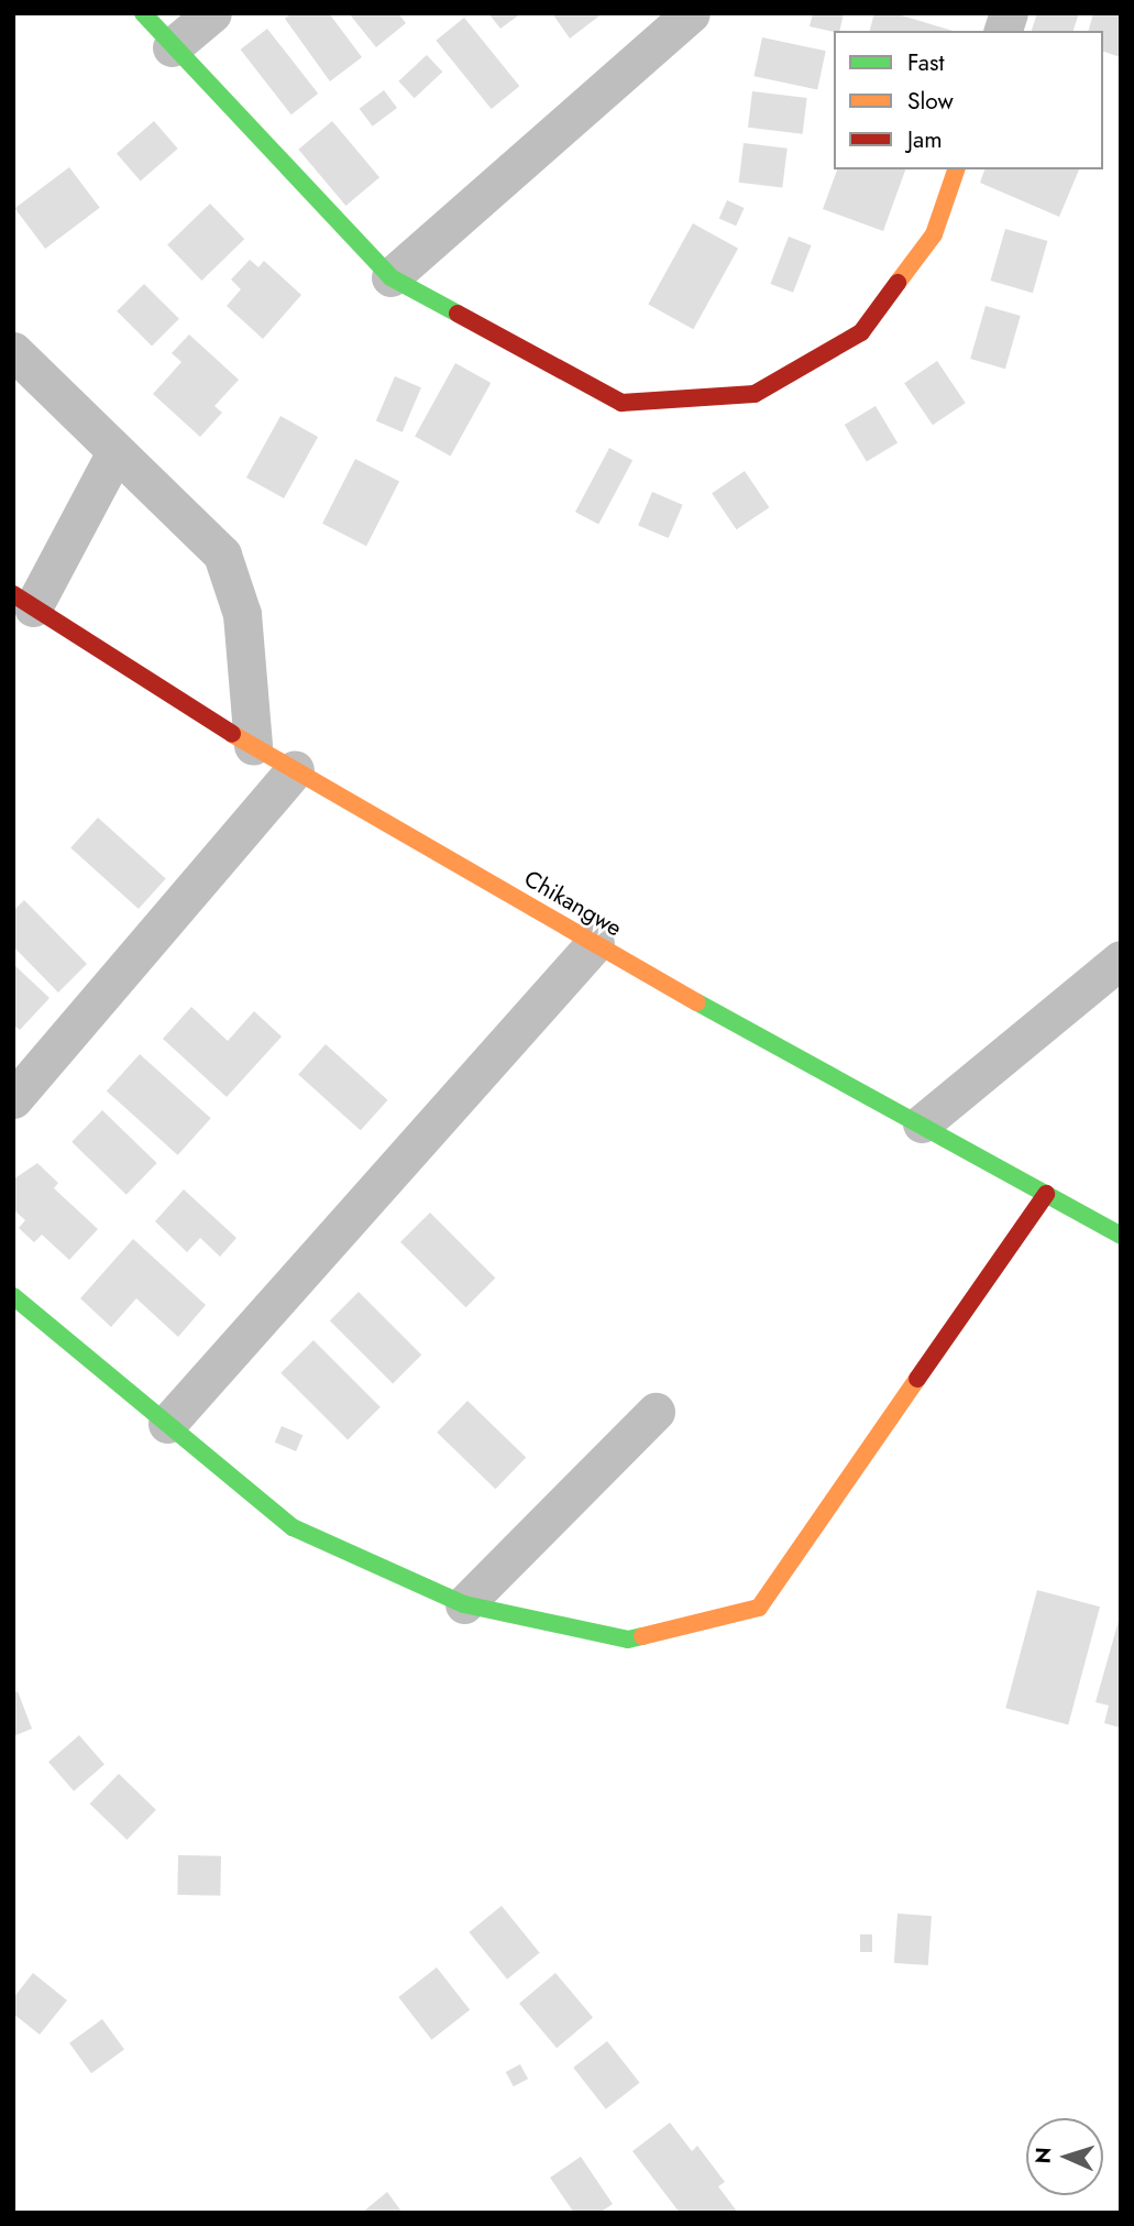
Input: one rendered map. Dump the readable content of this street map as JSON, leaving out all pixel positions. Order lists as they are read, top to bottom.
{
  "streets": {
    "street": ["Chikangwe"]
  },
  "legend": ["Fast", "Slow", "Jam"],
  "north": "left"
}
